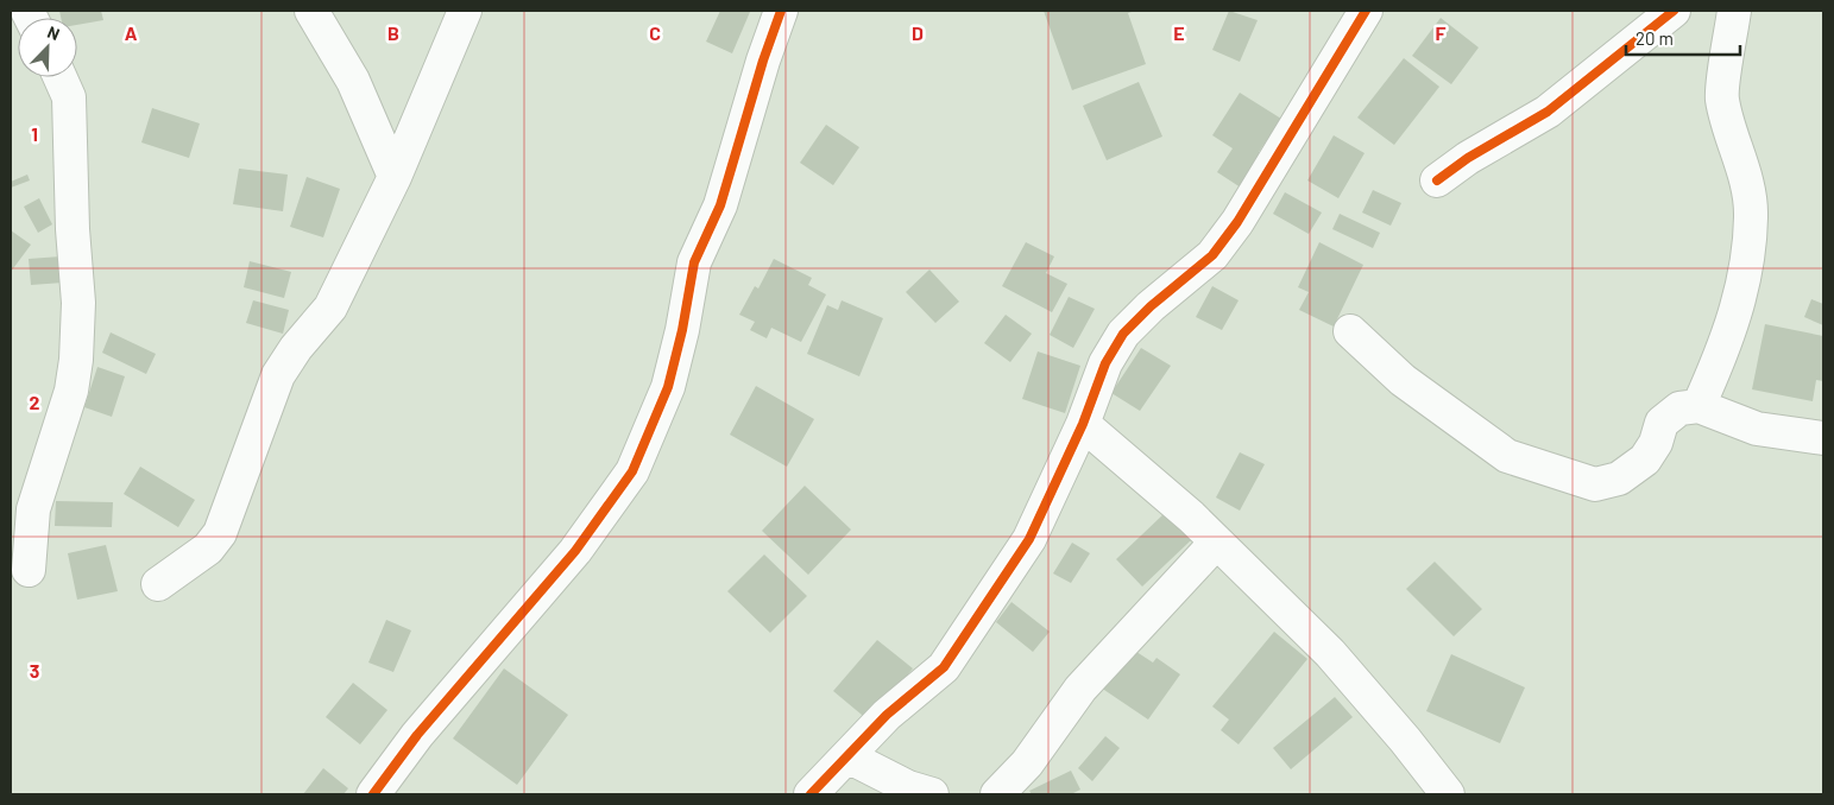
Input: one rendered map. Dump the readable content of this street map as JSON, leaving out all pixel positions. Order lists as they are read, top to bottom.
{
  "scale_bar": "20 m",
  "north": "top right",
  "grid": {
    "columns": [
      "A",
      "B",
      "C",
      "D",
      "E",
      "F"
    ],
    "rows": ["1", "2", "3"]
  }
}
